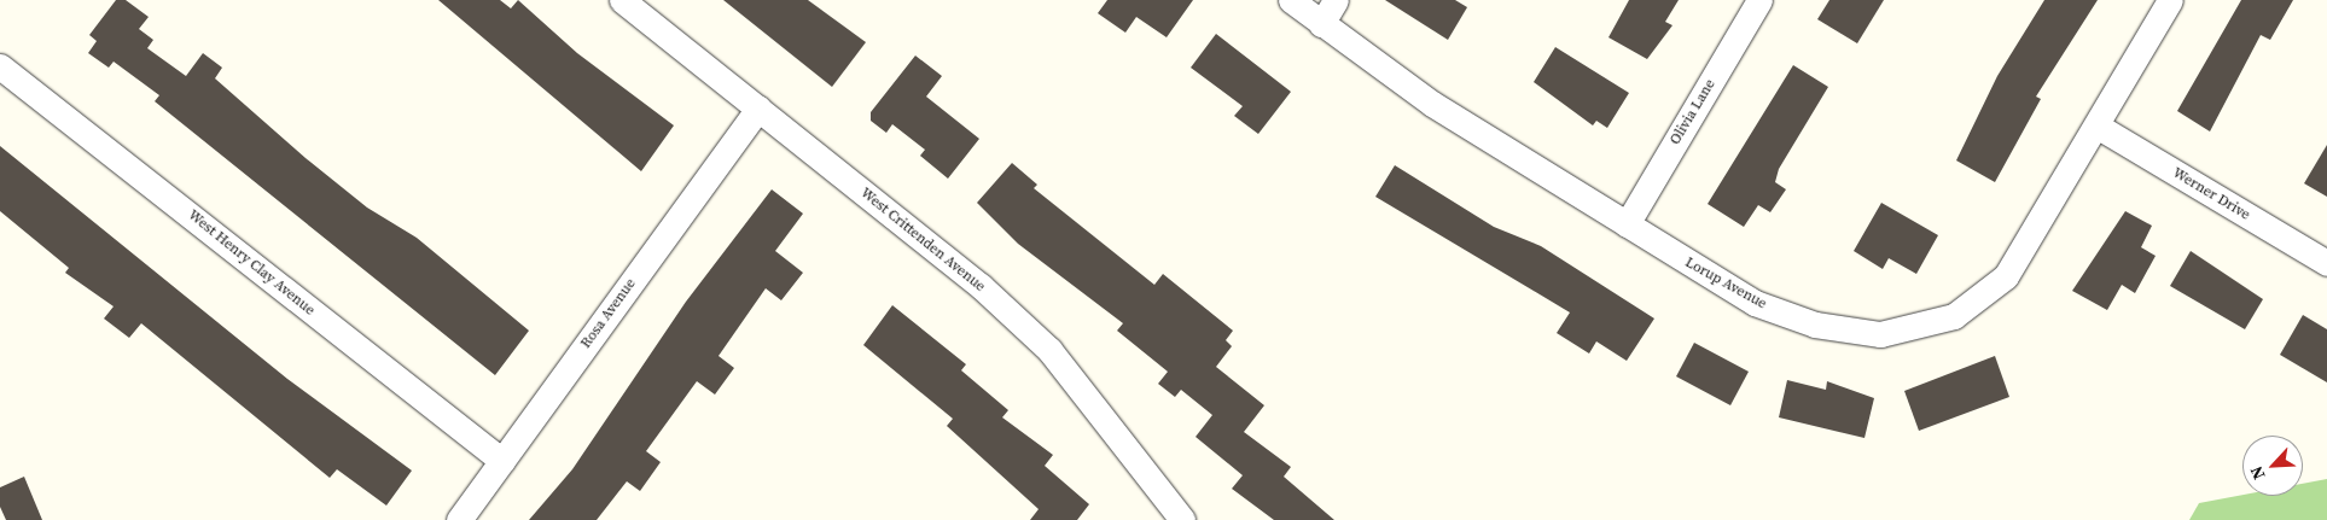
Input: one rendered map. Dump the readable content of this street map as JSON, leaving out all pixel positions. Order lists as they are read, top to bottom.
{
  "streets": {
    "street": [
      "Olivia Lane",
      "Werner Drive",
      "West Crittenden Avenue",
      "West Henry Clay Avenue",
      "Lorup Avenue",
      "Rosa Avenue"
    ]
  },
  "crossings": [
    ["Olivia Lane", "Lorup Avenue"],
    ["Werner Drive", "Lorup Avenue"],
    ["West Crittenden Avenue", "Rosa Avenue"],
    ["West Henry Clay Avenue", "Rosa Avenue"]
  ],
  "north": "bottom left"
}
